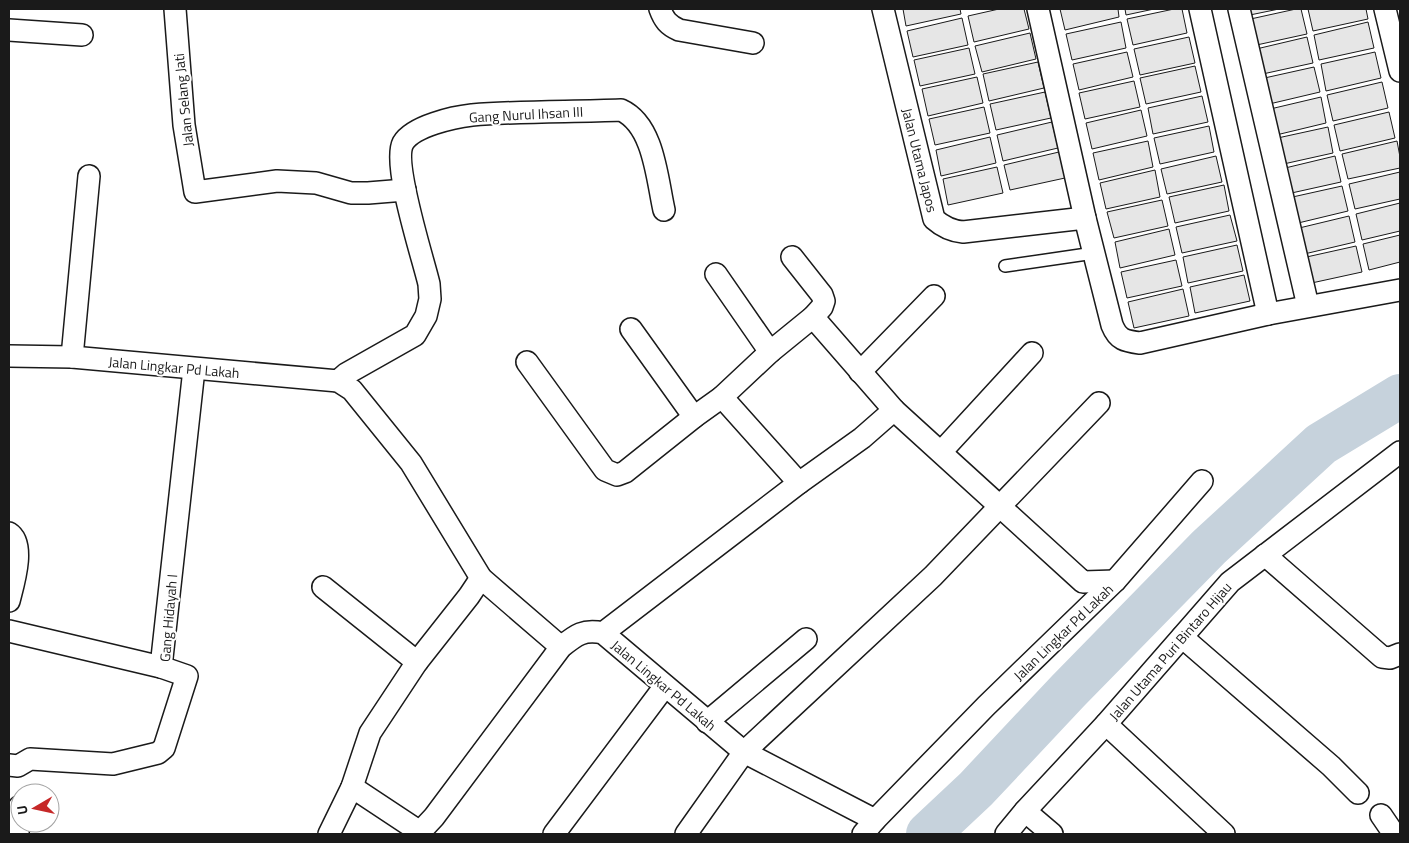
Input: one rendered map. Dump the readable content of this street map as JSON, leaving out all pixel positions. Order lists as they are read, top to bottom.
{
  "streets": {
    "street": [
      "Jalan Selang Jati",
      "Gang Nurul Ihsan III",
      "Jalan Utama Japos",
      "Jalan Lingkar Pd Lakah",
      "Gang Hidayah I",
      "Jalan Utama Puri Bintaro Hijau"
    ]
  },
  "crossings": [
    ["Jalan Selang Jati", "Gang Nurul Ihsan III"],
    ["Gang Nurul Ihsan III", "Jalan Lingkar Pd Lakah"],
    ["Jalan Lingkar Pd Lakah", "Gang Hidayah I"]
  ],
  "north": "left"
}
